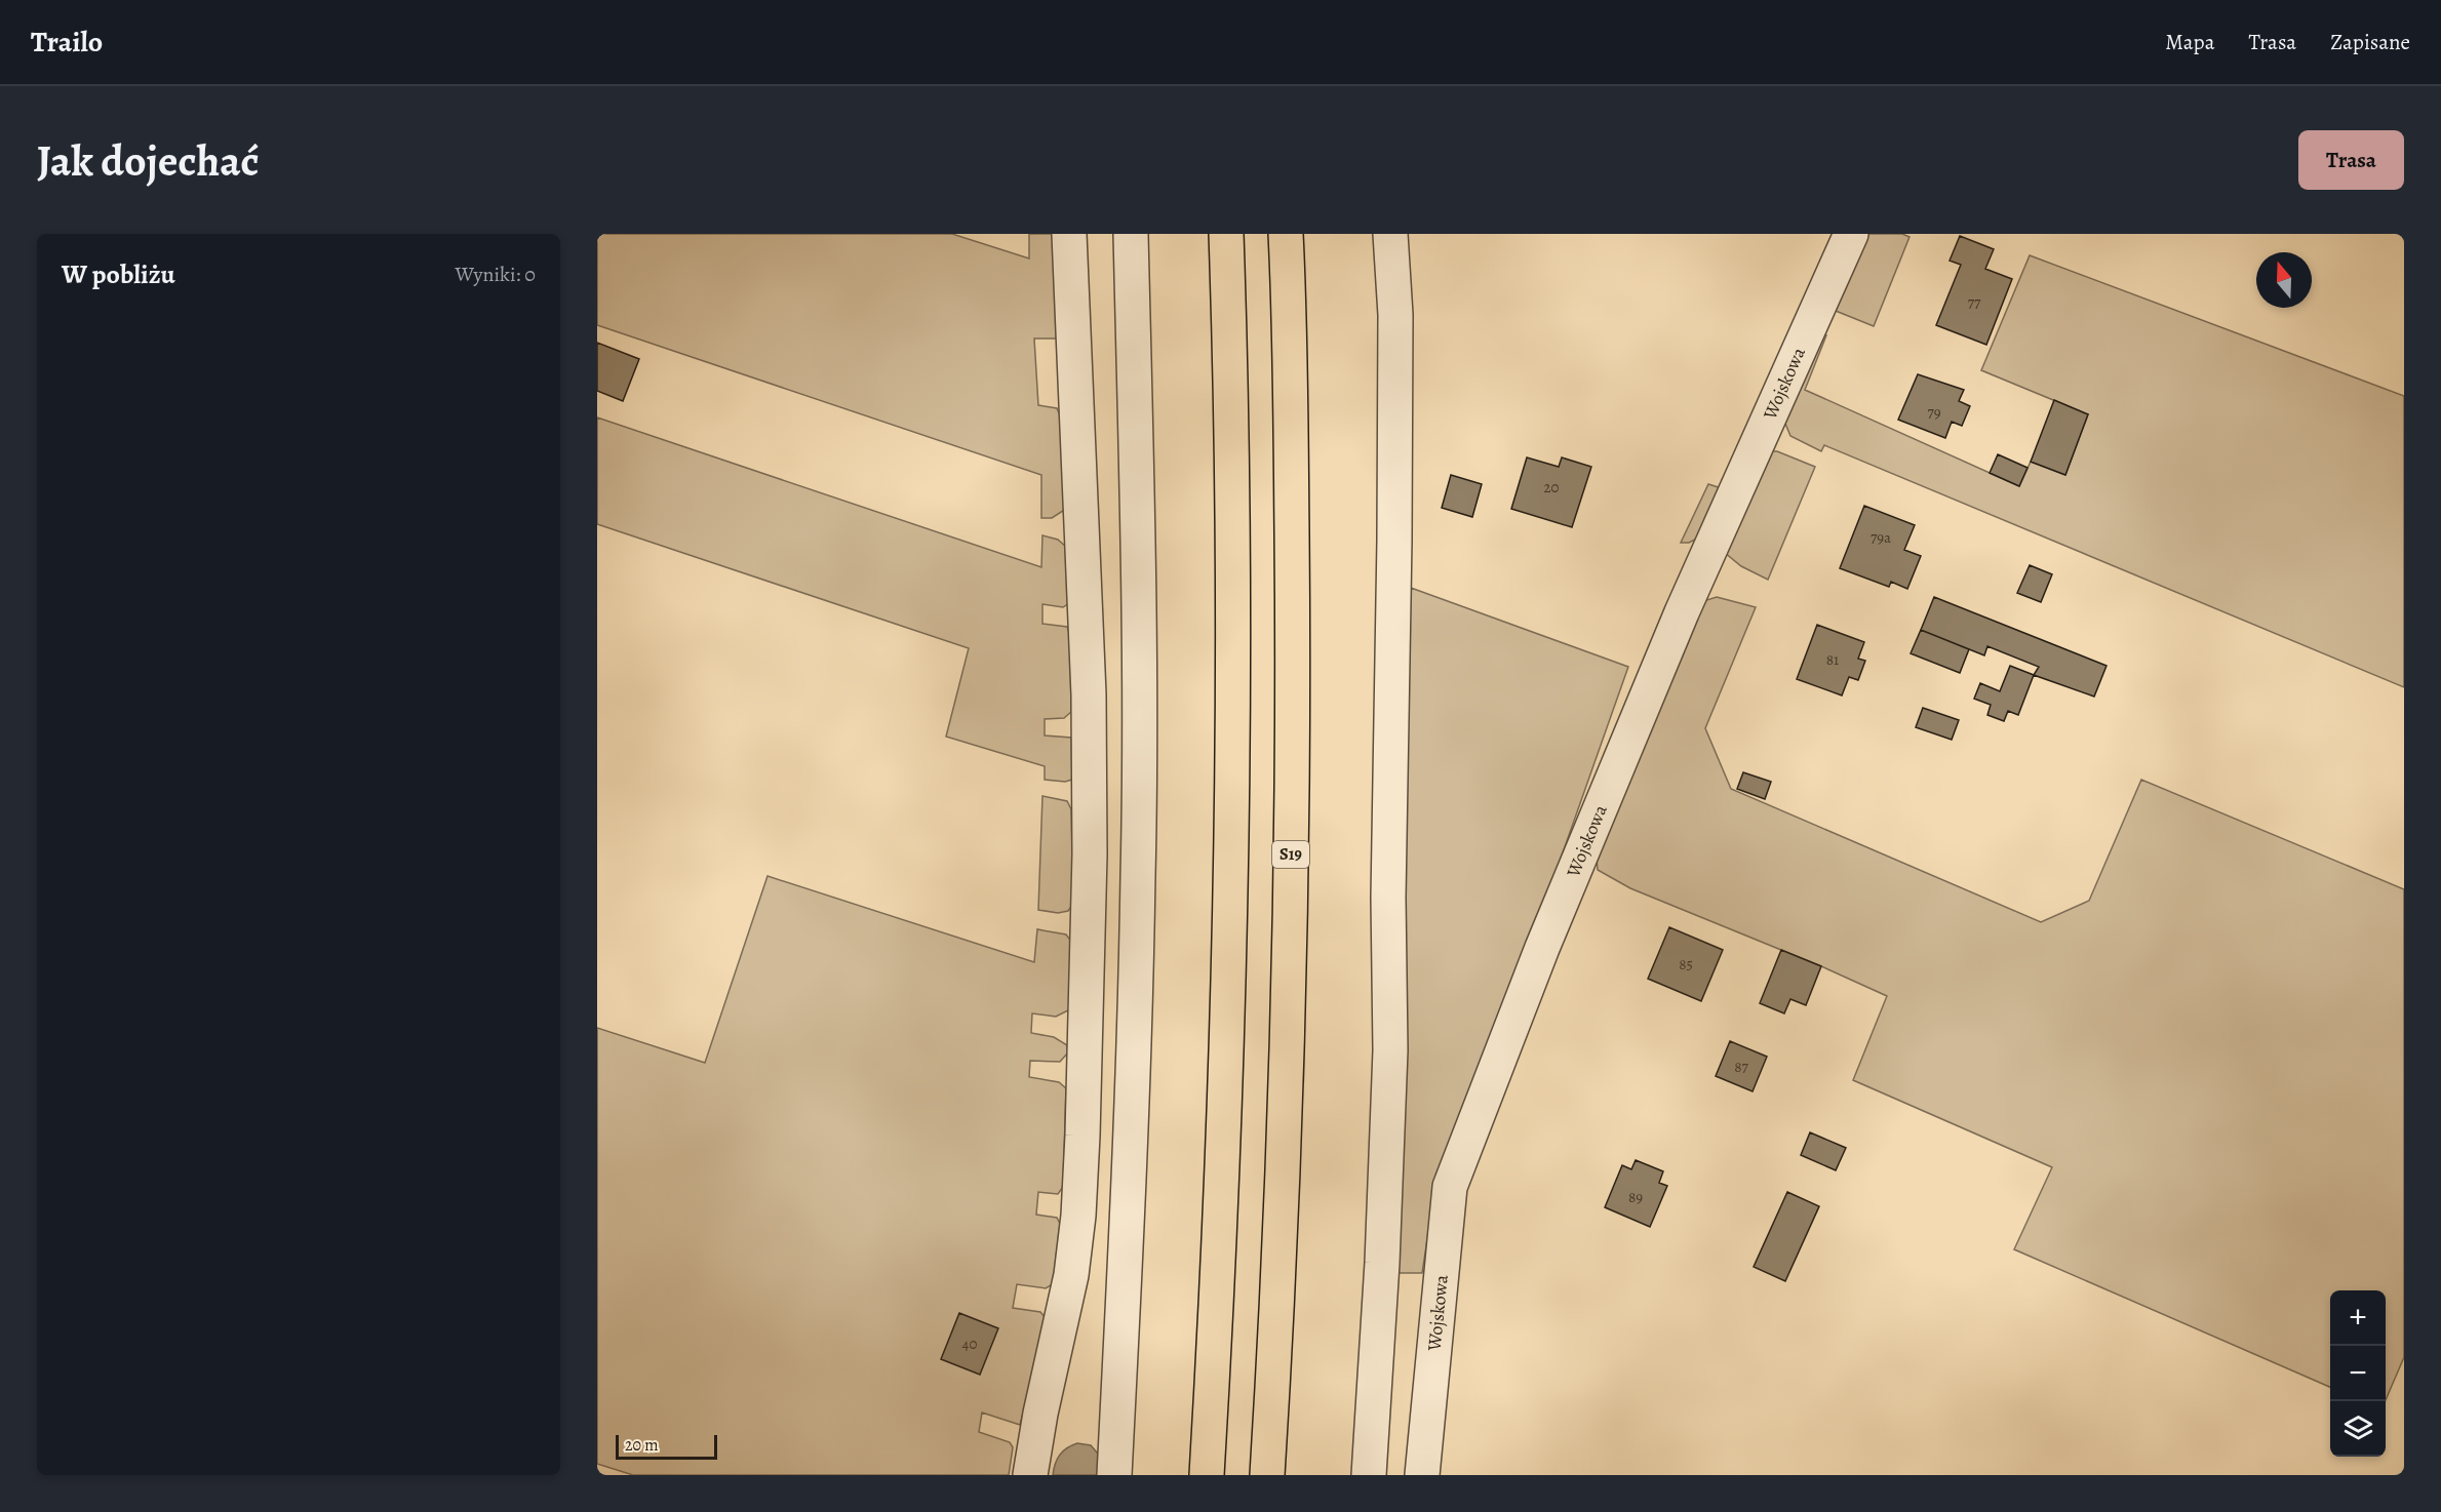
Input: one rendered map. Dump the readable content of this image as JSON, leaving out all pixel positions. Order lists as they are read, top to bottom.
{
  "streets": {
    "highway": ["S19"],
    "street": ["Wojskowa"]
  },
  "house_numbers": [
    "77",
    "79",
    "20",
    "79a",
    "81",
    "85",
    "87",
    "89",
    "40"
  ],
  "scale_bar": "20 m",
  "north": "top",
  "page": {
    "header": "Trailo",
    "nav": ["Mapa", "Trasa", "Zapisane"],
    "buttons": "Trasa",
    "title": "Jak dojechać",
    "heading": ["W pobliżu", "Wyniki: 0"],
    "map_buttons": ["+", "−"],
    "scale": "20 m"
  }
}
